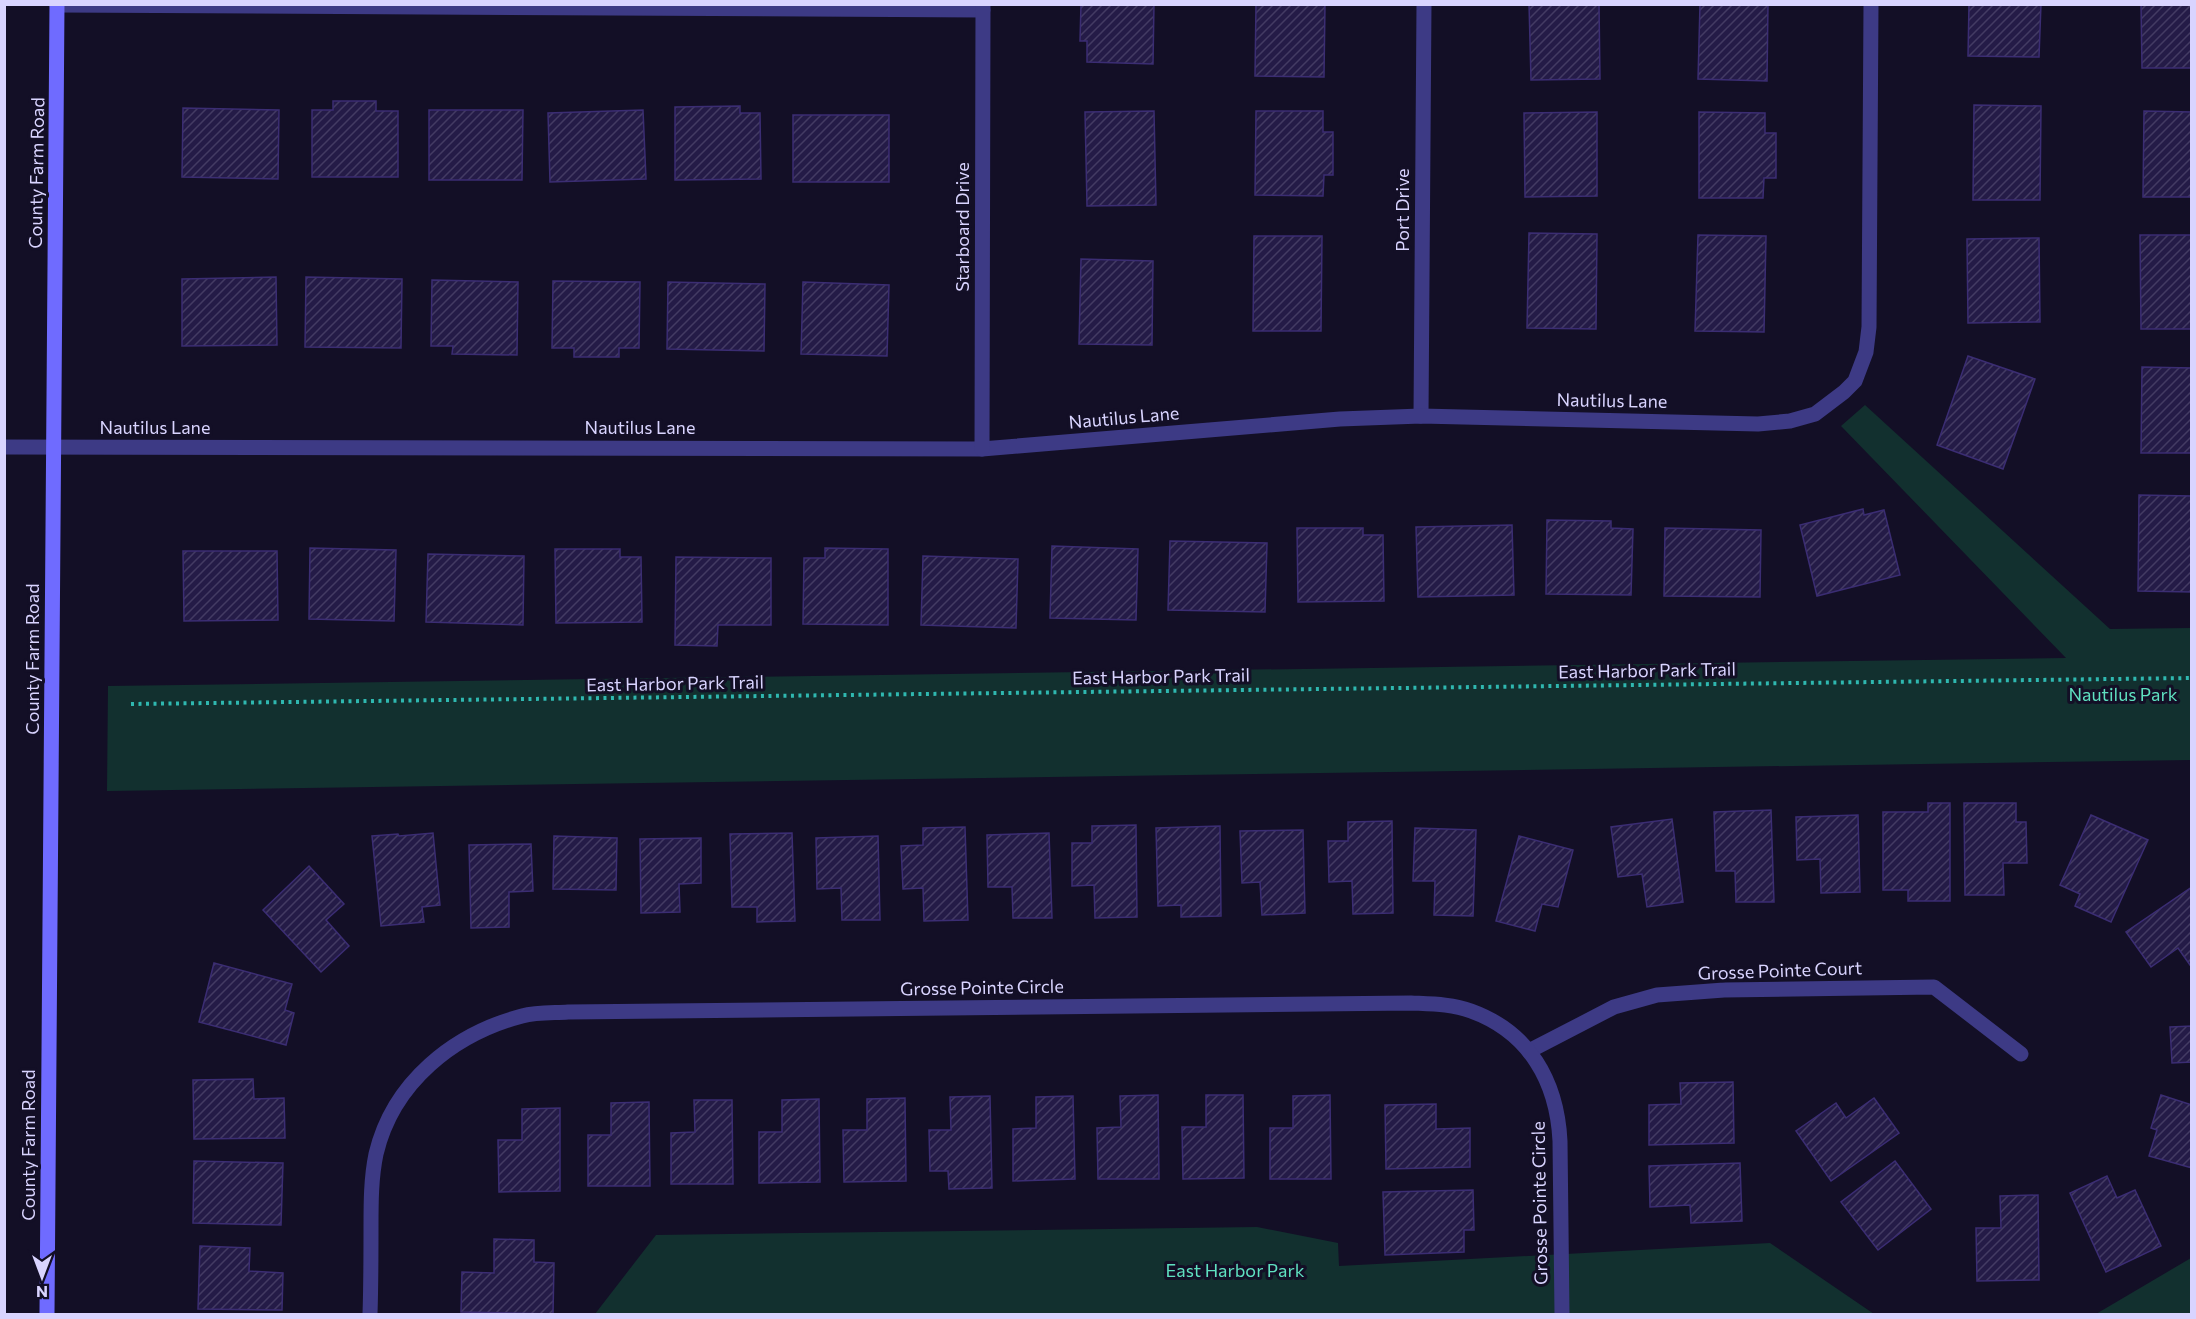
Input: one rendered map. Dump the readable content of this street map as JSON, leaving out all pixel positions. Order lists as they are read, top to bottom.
{
  "streets": {
    "main road": ["County Farm Road"],
    "street": [
      "Port Drive",
      "Starboard Drive",
      "Nautilus Lane",
      "Grosse Pointe Court",
      "Grosse Pointe Circle"
    ],
    "path": ["East Harbor Park Trail"]
  },
  "crossings": [
    ["County Farm Road", "Nautilus Lane"],
    ["Port Drive", "Nautilus Lane"],
    ["Starboard Drive", "Nautilus Lane"],
    ["Grosse Pointe Court", "Grosse Pointe Circle"]
  ],
  "parks": ["Nautilus Park", "East Harbor Park"],
  "north": "bottom"
}
